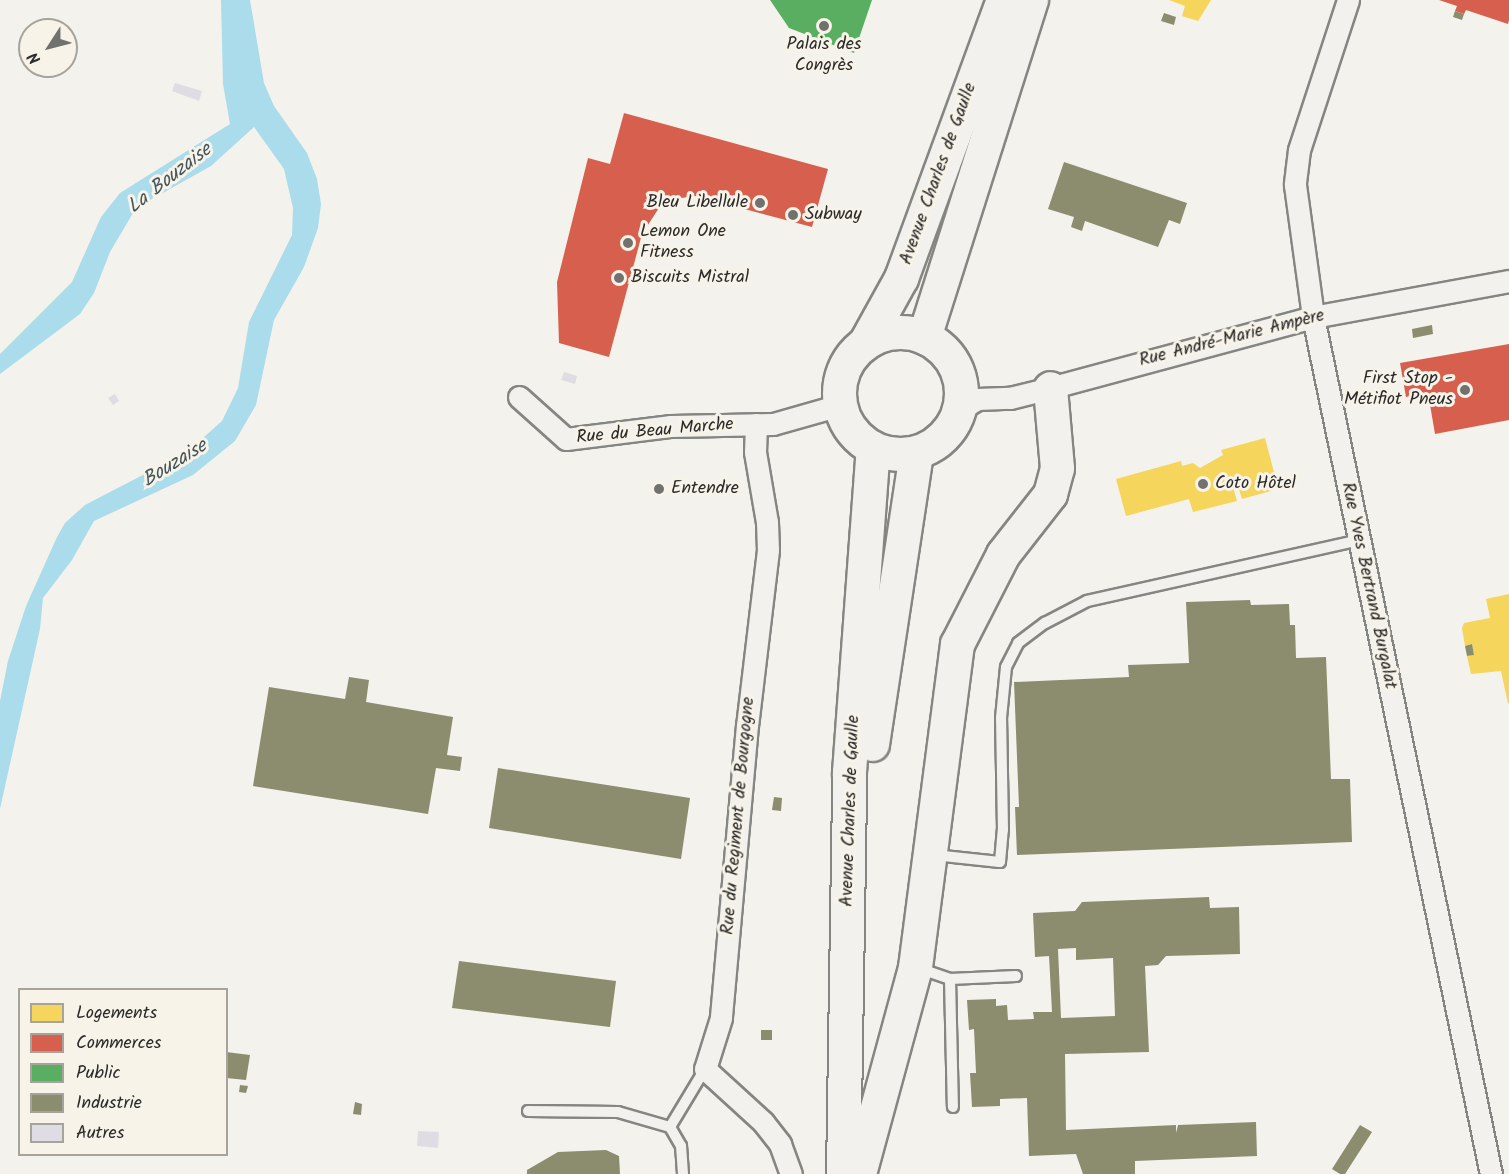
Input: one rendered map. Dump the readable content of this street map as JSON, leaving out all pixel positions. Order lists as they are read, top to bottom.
{
  "streets": {
    "main road": ["Avenue Charles de Gaulle"],
    "street": [
      "Rue André-Marie Ampère",
      "Rue du Beau Marche",
      "Rue Yves Bertrand Burgalat",
      "Rue du Regiment de Bourgogne"
    ]
  },
  "crossings": [
    ["Avenue Charles de Gaulle", "Rue André-Marie Ampère"],
    ["Avenue Charles de Gaulle", "Rue du Beau Marche"],
    ["Rue André-Marie Ampère", "Rue du Beau Marche"],
    ["Rue André-Marie Ampère", "Rue Yves Bertrand Burgalat"],
    ["Rue du Beau Marche", "Rue du Regiment de Bourgogne"]
  ],
  "water": ["La Bouzaise", "Bouzaise"],
  "places": [
    "Palais des Congrès",
    "Bleu Libellule",
    "Subway",
    "Lemon One Fitness",
    "Biscuits Mistral",
    "First Stop - Métifiot Pneus",
    "Coto Hôtel",
    "Entendre"
  ],
  "legend": [
    "Logements",
    "Commerces",
    "Public",
    "Industrie",
    "Autres"
  ],
  "north": "bottom left"
}
